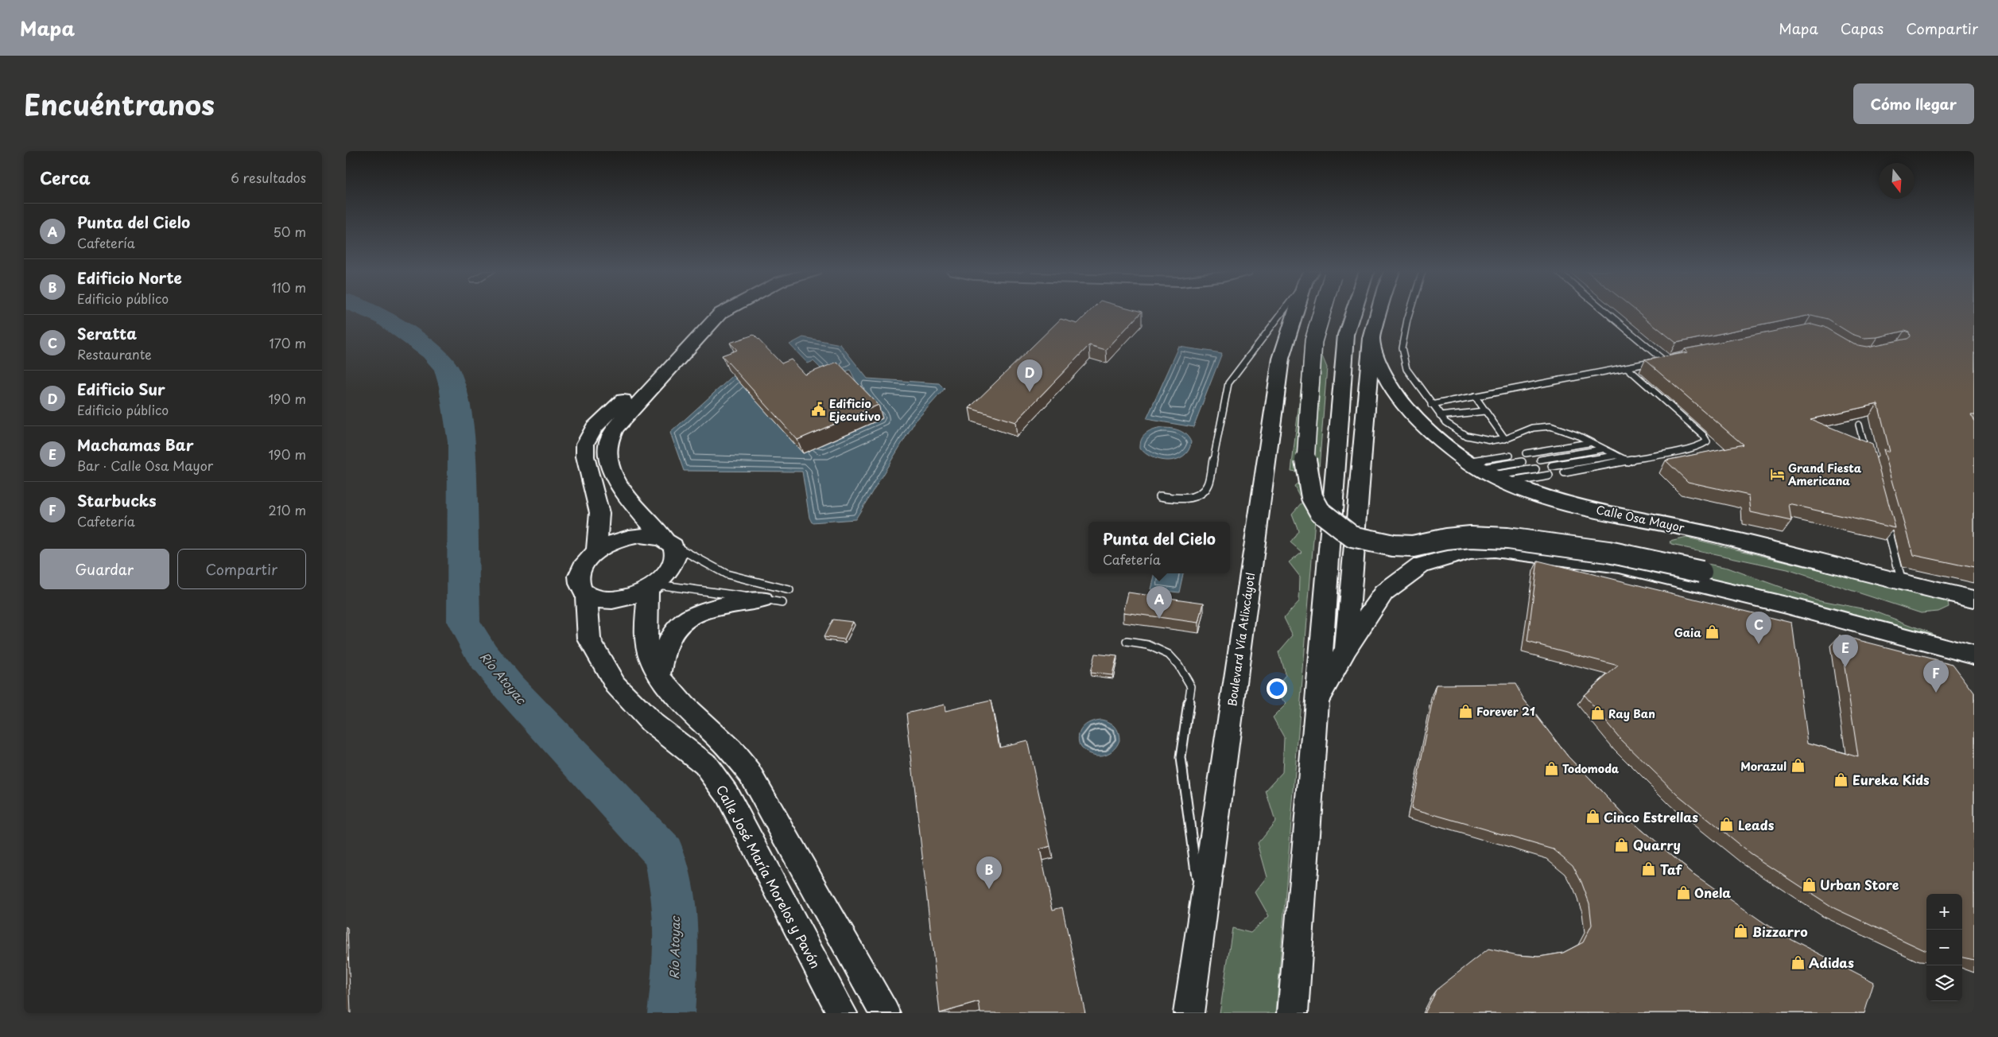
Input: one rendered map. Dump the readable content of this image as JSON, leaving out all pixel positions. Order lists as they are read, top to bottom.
{
  "streets": {
    "street": ["Calle Osa Mayor", "Boulevard Vía Atlixcáyotl", "Calle José María Morelos y Pavón"]
  },
  "water": ["Río Atoyac"],
  "places": {
    "public building": ["Edificio Ejecutivo"],
    "hotel": ["Grand Fiesta Americana"],
    "shop": [
      "Gaia",
      "Forever 21",
      "Ray Ban",
      "Morazul",
      "Todomoda",
      "Eureka Kids",
      "Cinco Estrellas",
      "Leads",
      "Quarry",
      "Taf",
      "Urban Store",
      "Onela",
      "Bizzarro",
      "Adidas"
    ]
  },
  "north": "bottom",
  "page": {
    "header": "Mapa",
    "nav": ["Mapa", "Capas", "Compartir"],
    "title": "Encuéntranos",
    "buttons": [
      "Cómo llegar",
      ["Guardar", "Compartir"]
    ],
    "heading": ["Cerca", "6 resultados"],
    "list": [
      {
        "mark": "A",
        "name": "Punta del Cielo",
        "note": "Cafetería",
        "value": "50 m"
      },
      {
        "mark": "B",
        "name": "Edificio Norte",
        "note": "Edificio público",
        "value": "110 m"
      },
      {
        "mark": "C",
        "name": "Seratta",
        "note": "Restaurante",
        "value": "170 m"
      },
      {
        "mark": "D",
        "name": "Edificio Sur",
        "note": "Edificio público",
        "value": "190 m"
      },
      {
        "mark": "E",
        "name": "Machamas Bar",
        "note": "Bar · Calle Osa Mayor",
        "value": "190 m"
      },
      {
        "mark": "F",
        "name": "Starbucks",
        "note": "Cafetería",
        "value": "210 m"
      }
    ],
    "pins": [
      "D",
      "A",
      "C",
      "E",
      "F",
      "B"
    ],
    "popup": ["Punta del Cielo", "Cafetería"],
    "map_buttons": ["+", "−"]
  }
}
